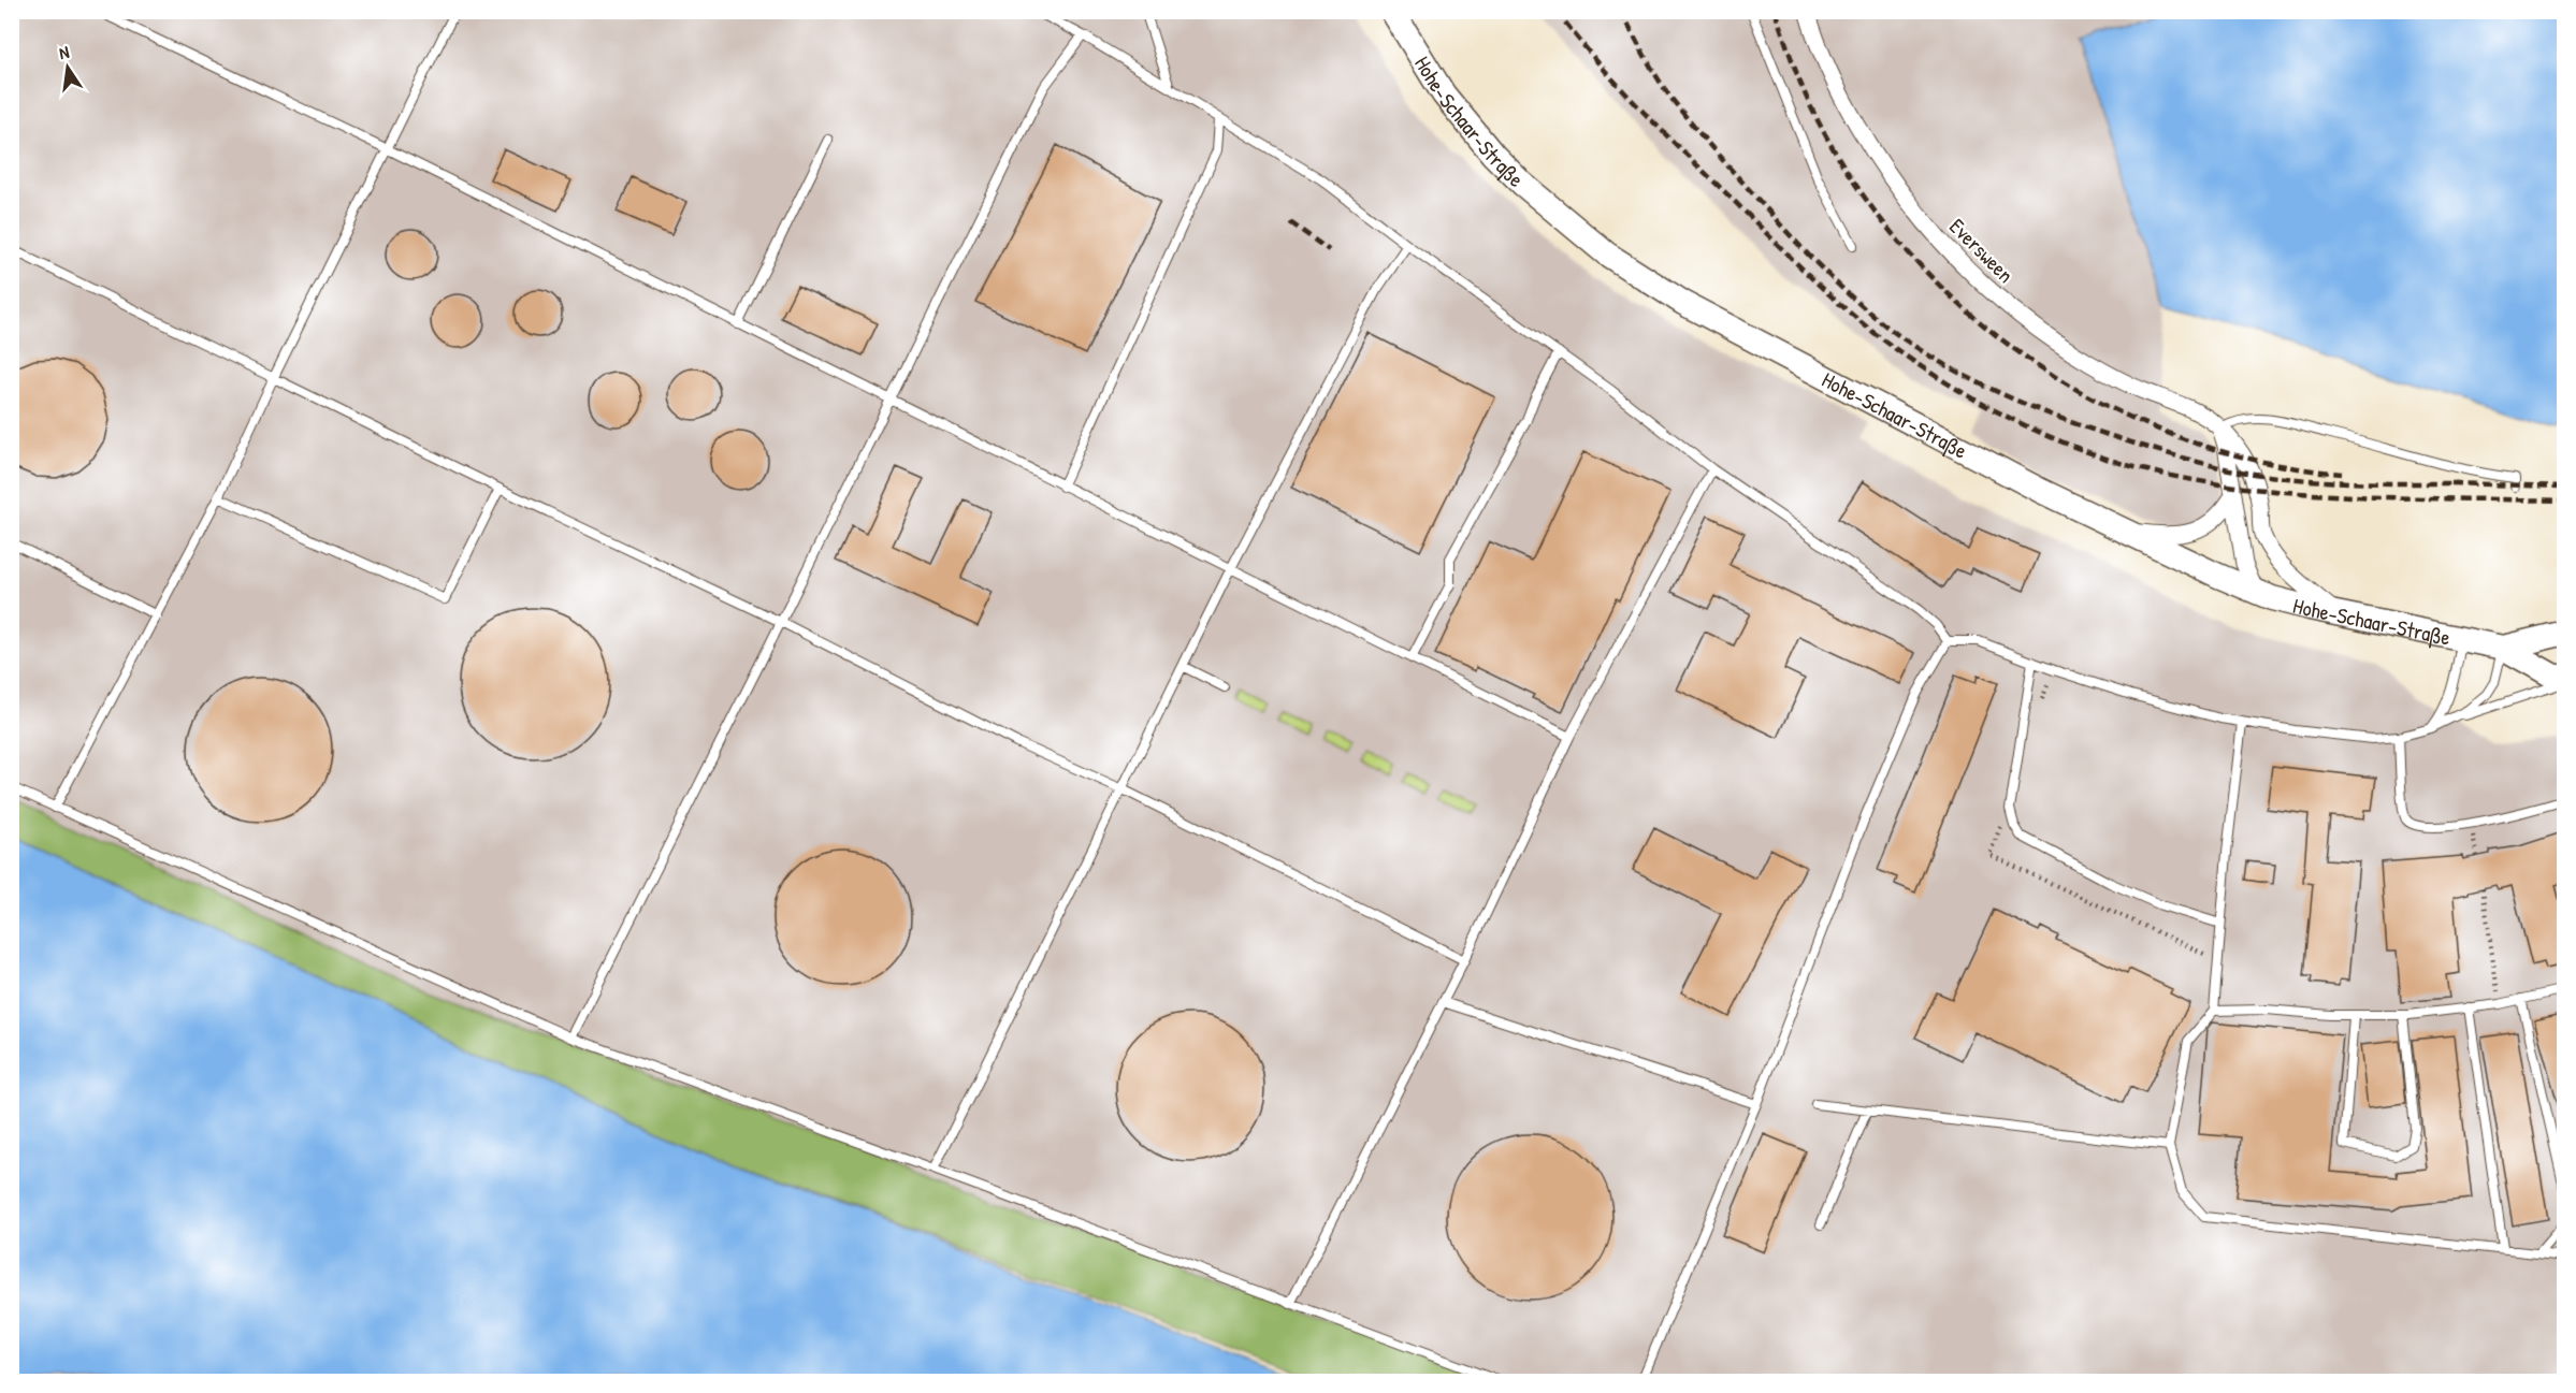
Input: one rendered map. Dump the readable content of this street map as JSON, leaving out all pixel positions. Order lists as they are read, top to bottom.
{
  "streets": {
    "main road": ["Hohe-Schaar-Straße"],
    "street": ["Eversween"]
  },
  "crossings": [
    ["Hohe-Schaar-Straße", "Eversween"]
  ],
  "north": "top"
}
